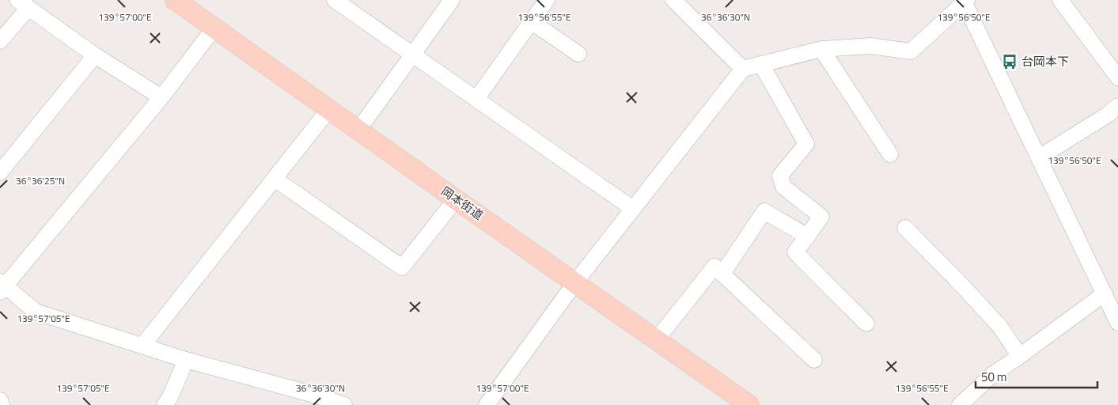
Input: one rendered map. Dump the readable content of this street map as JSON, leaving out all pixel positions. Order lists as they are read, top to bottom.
{
  "streets": {
    "main road": ["岡本街道"]
  },
  "places": {
    "bus stop": ["台岡本下"]
  },
  "scale_bar": "50 m",
  "coordinates": [
    "36°36'30\"N",
    "139°57'00\"E",
    "139°56'55\"E",
    "139°56'50\"E",
    "36°36'25\"N",
    "139°57'05\"E"
  ]
}
